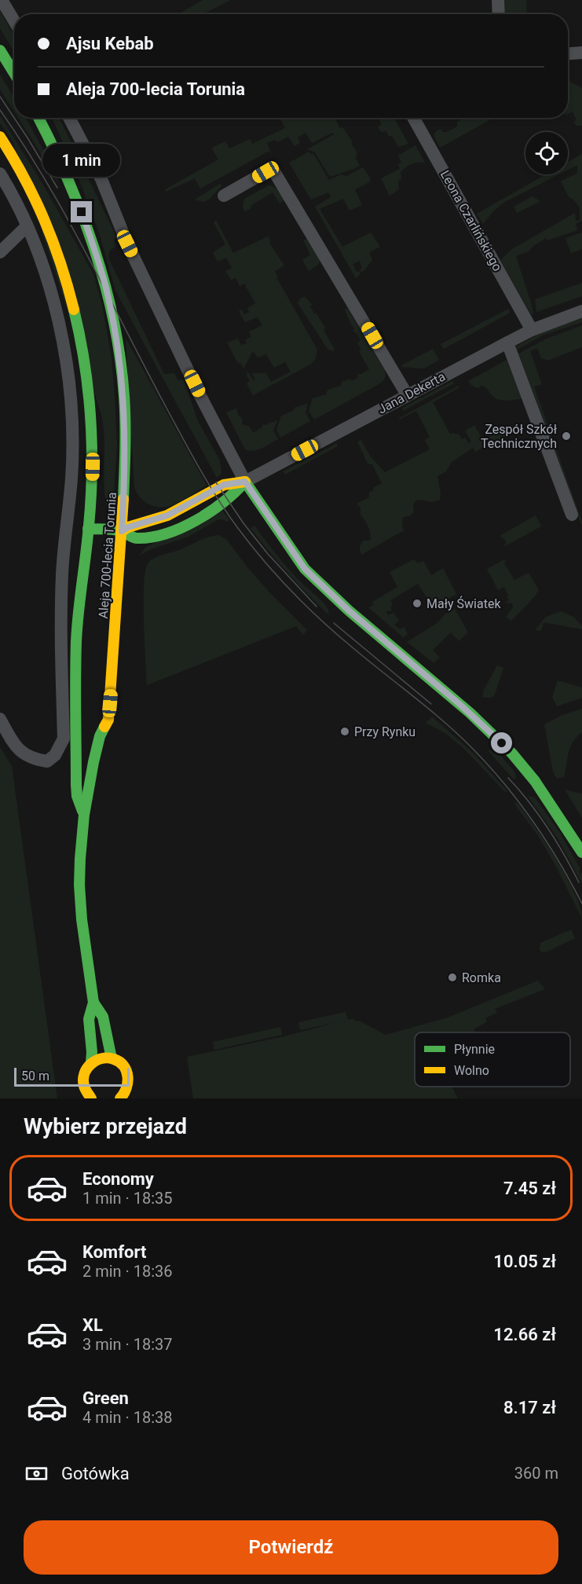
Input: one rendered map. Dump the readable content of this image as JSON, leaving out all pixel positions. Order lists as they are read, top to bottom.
{
  "streets": {
    "main road": ["Jana Dekerta", "Aleja 700-lecia Torunia"],
    "street": ["Leona Czarlińskiego"]
  },
  "crossings": [
    ["Leona Czarlińskiego", "Jana Dekerta"],
    ["Jana Dekerta", "Aleja 700-lecia Torunia"]
  ],
  "places": [
    "Zespół Szkół Technicznych",
    "Mały Światek",
    "Przy Rynku",
    "Romka"
  ],
  "legend": ["Płynnie", "Wolno"],
  "scale_bar": "50 m",
  "page": {
    "banner": ["Ajsu Kebab", "Aleja 700-lecia Torunia"],
    "bubble": "1 min",
    "scale": "50 m",
    "heading": "Wybierz przejazd",
    "list": [
      {
        "name": "Economy",
        "note": "1 min · 18:35",
        "value": "7.45 zł"
      },
      {
        "name": "Komfort",
        "note": "2 min · 18:36",
        "value": "10.05 zł"
      },
      {
        "name": "XL",
        "note": "3 min · 18:37",
        "value": "12.66 zł"
      },
      {
        "name": "Green",
        "note": "4 min · 18:38",
        "value": "8.17 zł"
      }
    ],
    "pay": ["Gotówka", "360 m"],
    "buttons": "Potwierdź"
  }
}
